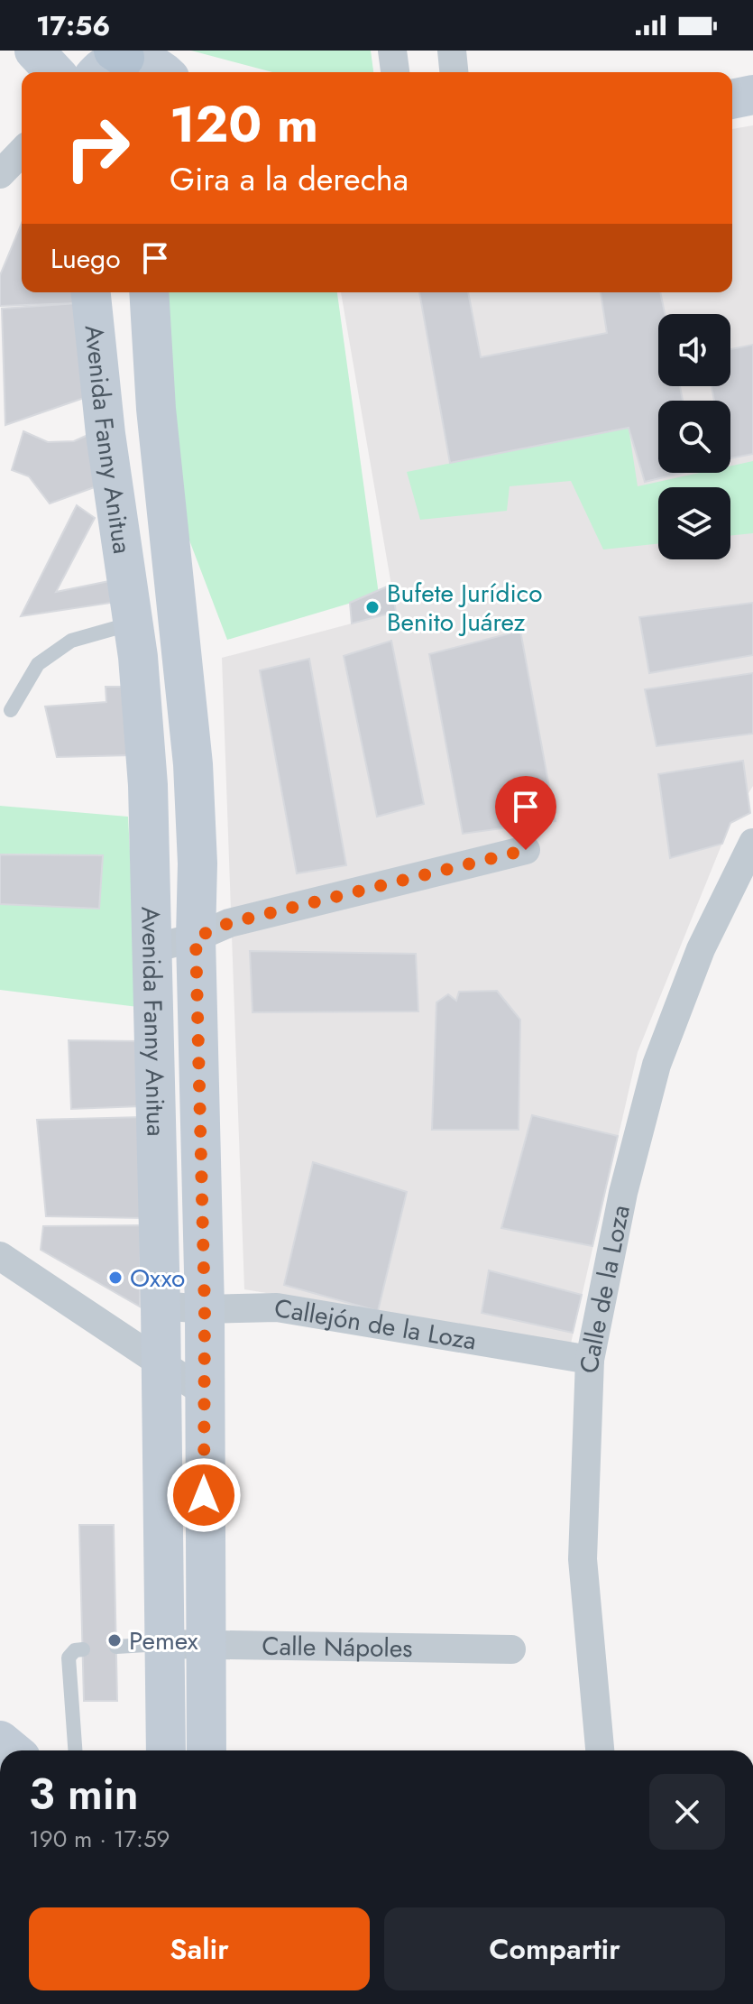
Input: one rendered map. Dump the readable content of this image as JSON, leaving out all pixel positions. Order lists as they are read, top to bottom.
{
  "streets": {
    "main road": ["Avenida Fanny Anitua"],
    "street": ["Calle de la Loza", "Callejón de la Loza", "Calle Nápoles"]
  },
  "crossings": [
    ["Avenida Fanny Anitua", "Callejón de la Loza"],
    ["Avenida Fanny Anitua", "Calle Nápoles"],
    ["Calle de la Loza", "Callejón de la Loza"]
  ],
  "places": ["Bufete Jurídico Benito Juárez", "Oxxo", "Pemex"],
  "page": {
    "status": "17:56",
    "turn": ["120 m", "Gira a la derecha"],
    "then": "Luego",
    "heading": ["3 min", "190 m · 17:59"],
    "buttons": ["Salir", "Compartir"]
  }
}
